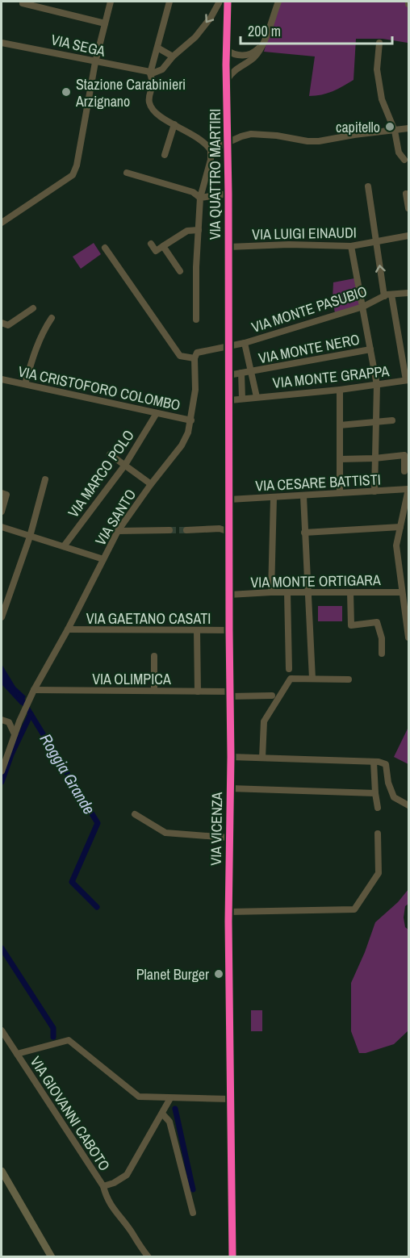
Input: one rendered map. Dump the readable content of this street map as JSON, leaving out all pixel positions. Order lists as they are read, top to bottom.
{
  "streets": {
    "street": [
      "VIA SEGA",
      "VIA QUATTRO MARTIRI",
      "VIA LUIGI EINAUDI",
      "VIA MONTE PASUBIO",
      "VIA MONTE NERO",
      "VIA MONTE GRAPPA",
      "VIA CRISTOFORO COLOMBO",
      "VIA MARCO POLO",
      "VIA CESARE BATTISTI",
      "VIA SANTO",
      "VIA MONTE ORTIGARA",
      "VIA GAETANO CASATI",
      "VIA OLIMPICA",
      "VIA VICENZA",
      "VIA GIOVANNI CABOTO"
    ]
  },
  "crossings": [
    ["VIA QUATTRO MARTIRI", "VIA LUIGI EINAUDI"],
    ["VIA QUATTRO MARTIRI", "VIA MONTE PASUBIO"],
    ["VIA QUATTRO MARTIRI", "VIA MONTE NERO"],
    ["VIA QUATTRO MARTIRI", "VIA VICENZA"],
    ["VIA MONTE NERO", "VIA VICENZA"],
    ["VIA MONTE GRAPPA", "VIA VICENZA"],
    ["VIA CRISTOFORO COLOMBO", "VIA MARCO POLO"],
    ["VIA CRISTOFORO COLOMBO", "VIA SANTO"],
    ["VIA CESARE BATTISTI", "VIA VICENZA"],
    ["VIA SANTO", "VIA GAETANO CASATI"],
    ["VIA SANTO", "VIA OLIMPICA"],
    ["VIA MONTE ORTIGARA", "VIA VICENZA"],
    ["VIA GAETANO CASATI", "VIA VICENZA"],
    ["VIA OLIMPICA", "VIA VICENZA"]
  ],
  "water": ["Roggia Grande"],
  "places": ["Stazione Carabinieri Arzignano", "capitello", "Planet Burger"],
  "scale_bar": "200 m"
}
